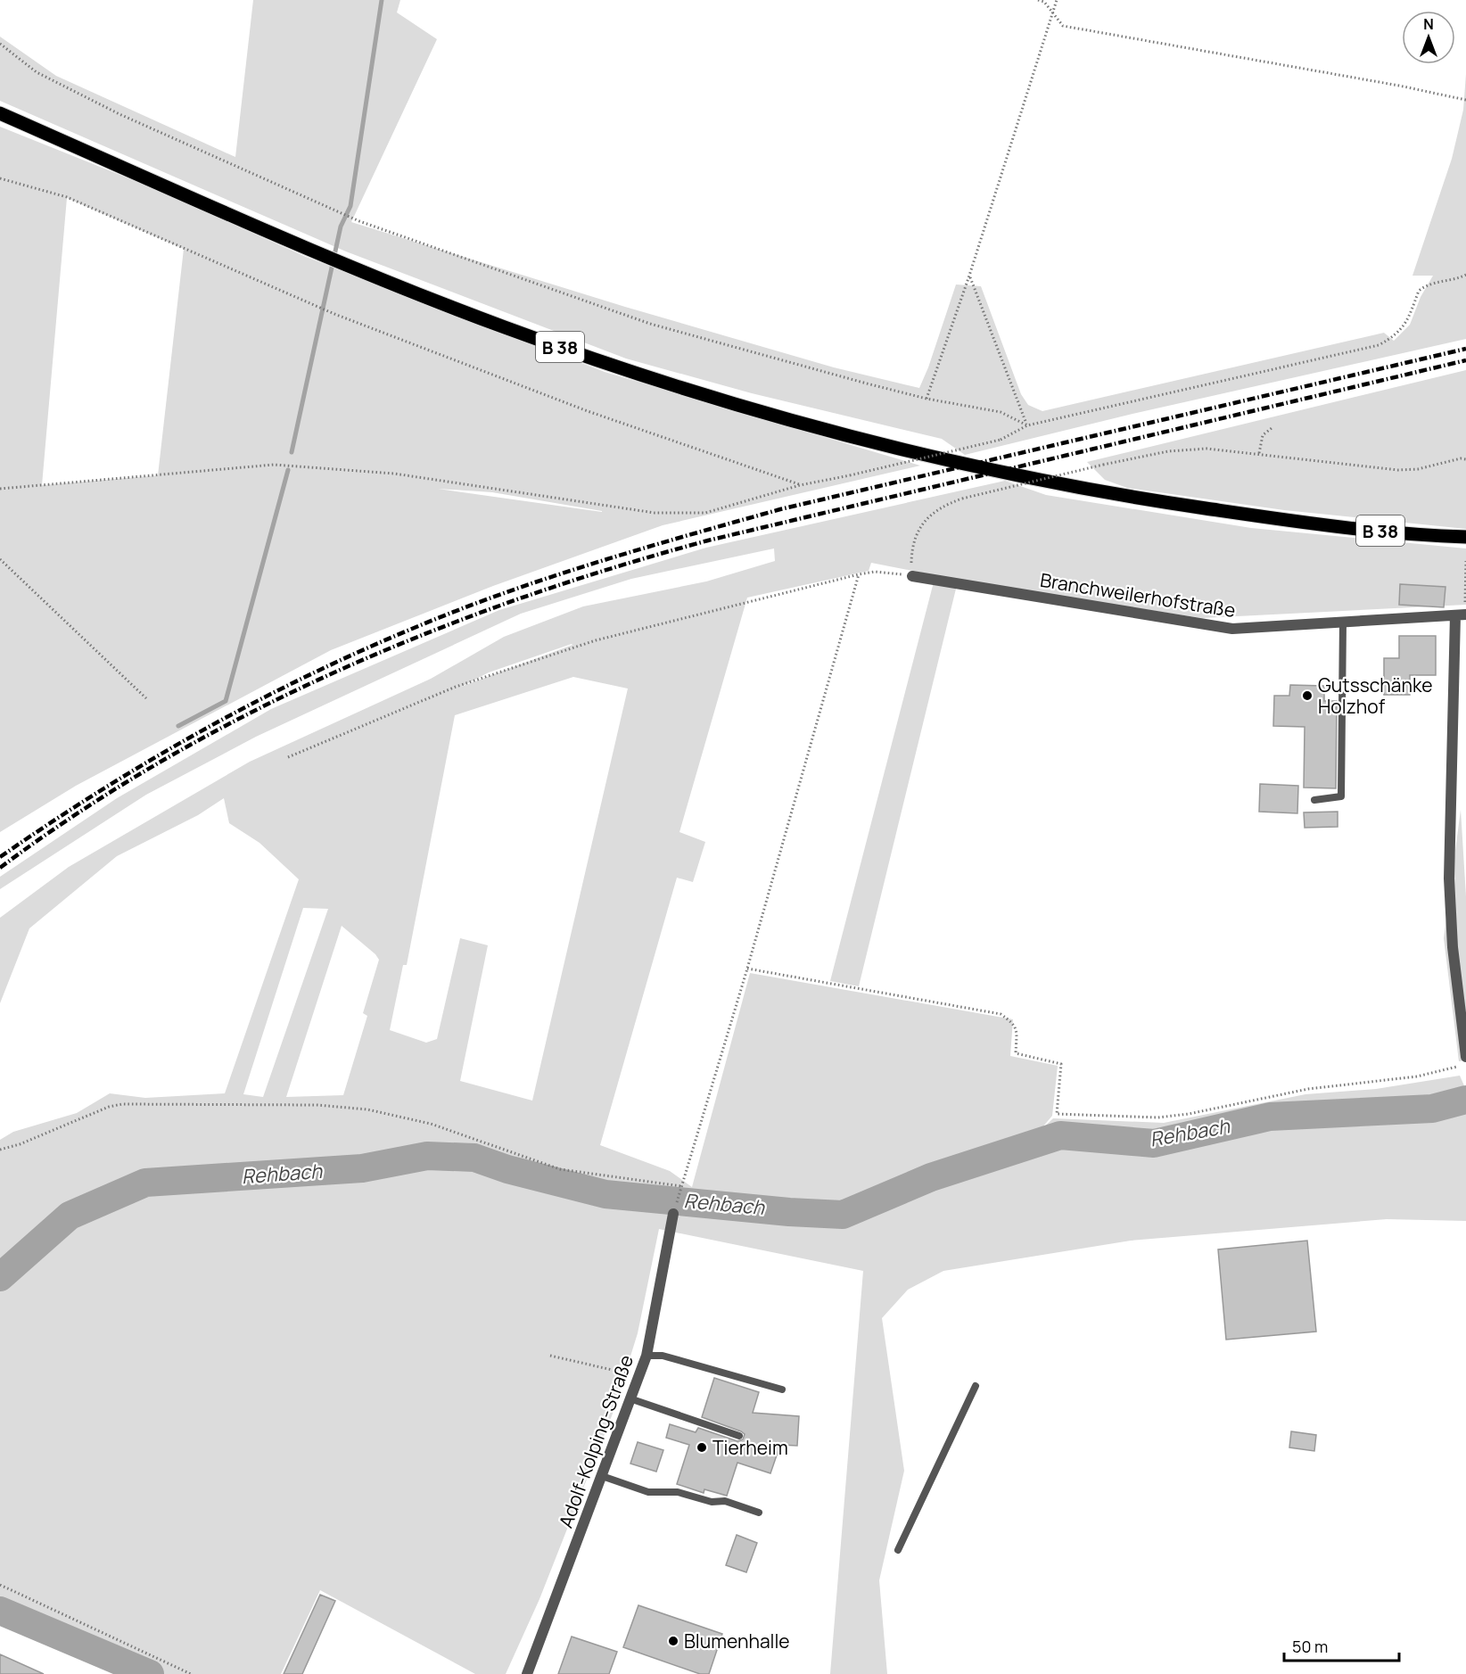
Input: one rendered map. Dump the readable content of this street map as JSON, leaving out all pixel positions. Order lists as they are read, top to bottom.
{
  "streets": {
    "main road": ["B 38"],
    "street": ["Branchweilerhofstraße", "Adolf-Kolping-Straße"]
  },
  "water": ["Rehbach"],
  "places": ["Gutsschänke Holzhof", "Tierheim", "Blumenhalle"],
  "scale_bar": "50 m",
  "north": "top"
}
